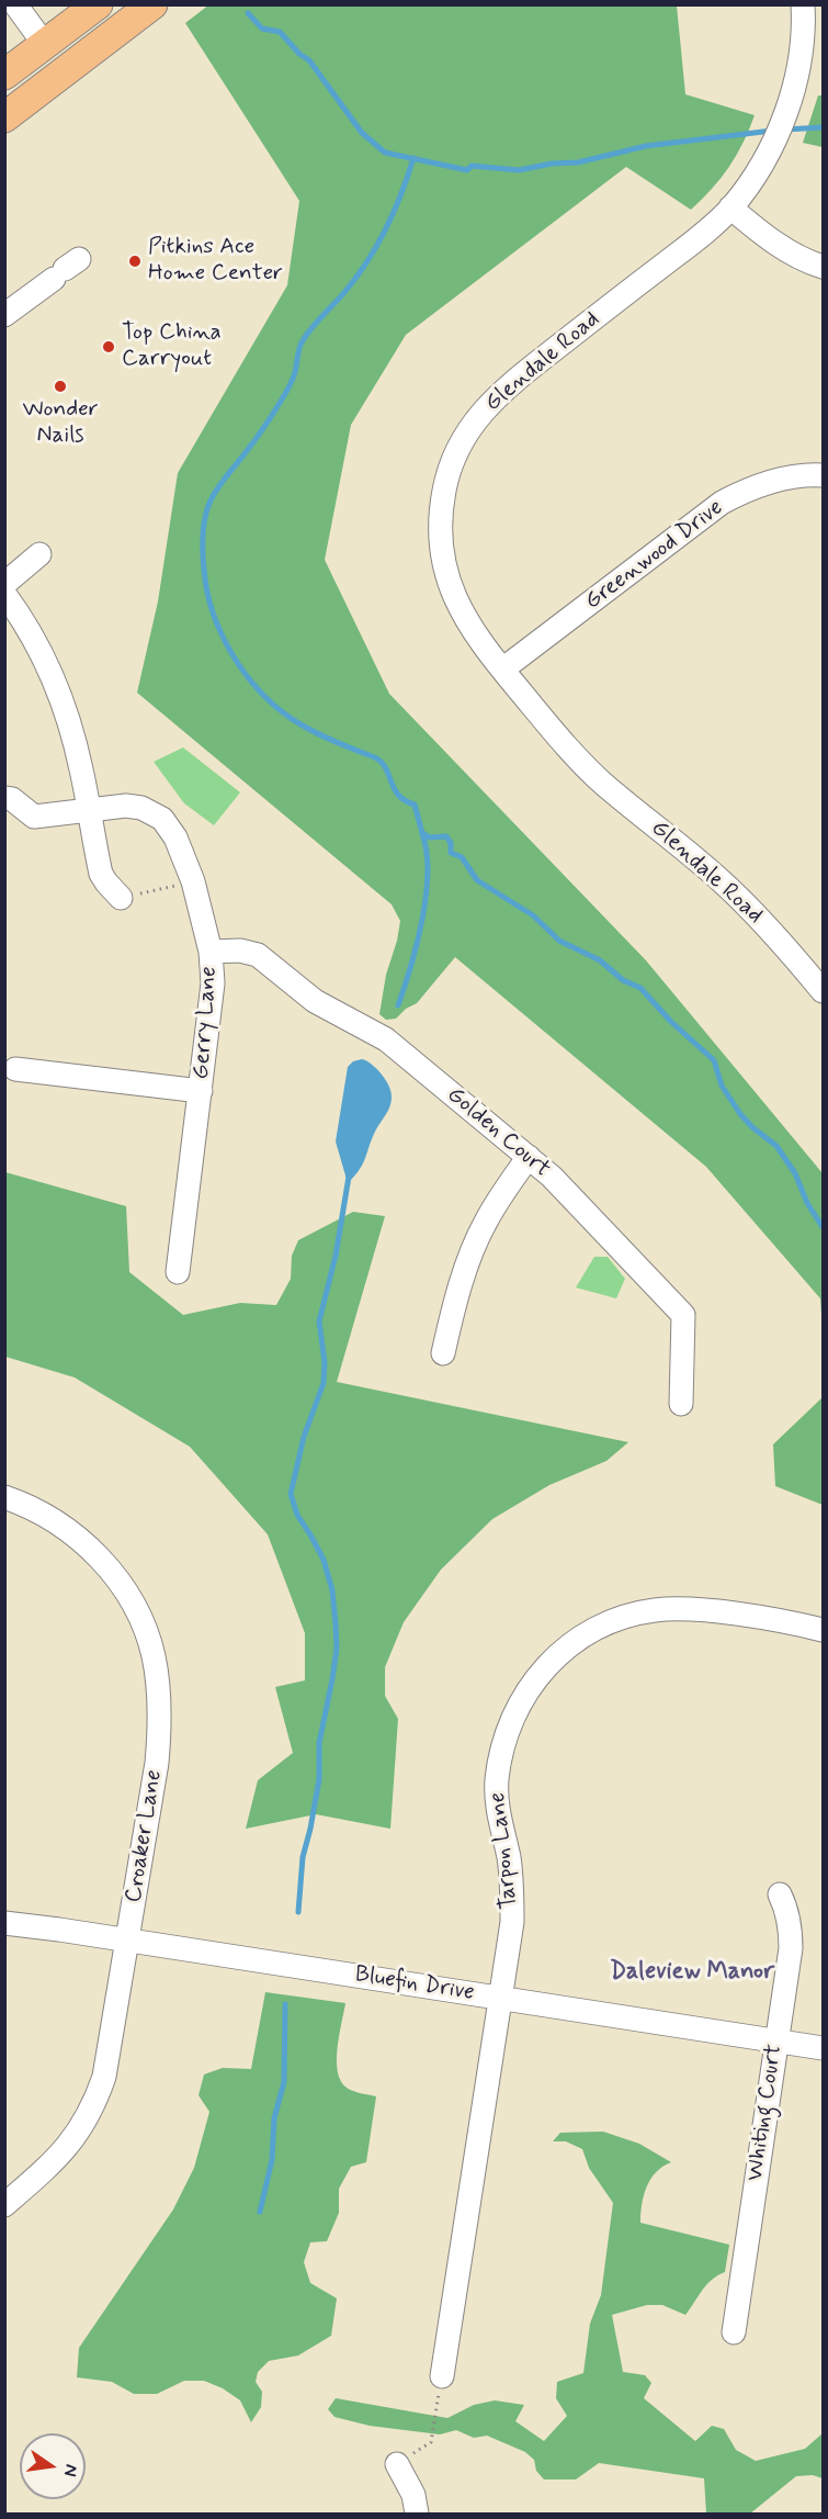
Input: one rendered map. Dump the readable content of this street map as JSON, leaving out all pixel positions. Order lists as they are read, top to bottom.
{
  "streets": {
    "street": [
      "Glendale Road",
      "Greenwood Drive",
      "Gerry Lane",
      "Golden Court",
      "Croaker Lane",
      "Tarpon Lane",
      "Bluefin Drive",
      "Whiting Court"
    ]
  },
  "crossings": [
    ["Glendale Road", "Greenwood Drive"],
    ["Gerry Lane", "Golden Court"],
    ["Croaker Lane", "Bluefin Drive"],
    ["Tarpon Lane", "Bluefin Drive"],
    ["Bluefin Drive", "Whiting Court"]
  ],
  "districts": ["Daleview Manor"],
  "places": ["Pitkins Ace Home Center", "Top China Carryout", "Wonder Nails"],
  "north": "right"
}
